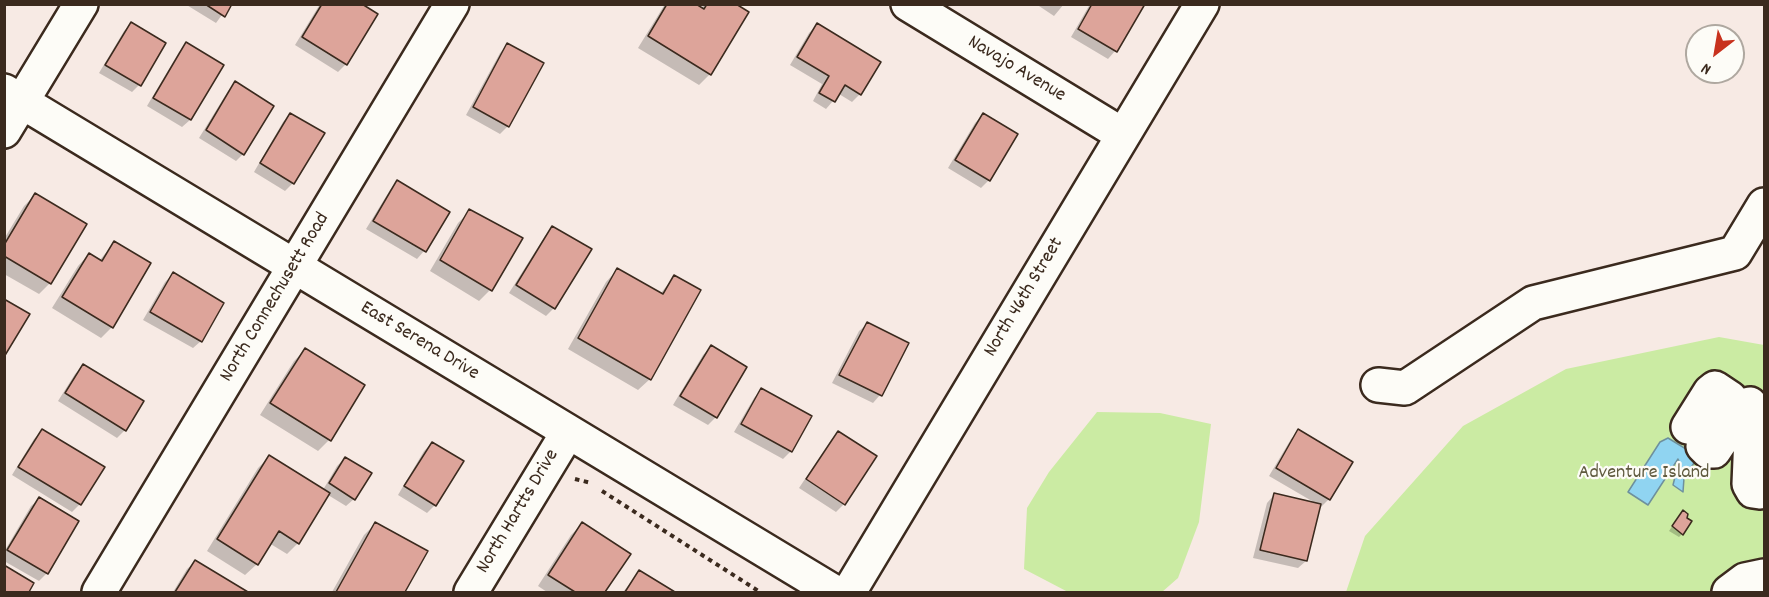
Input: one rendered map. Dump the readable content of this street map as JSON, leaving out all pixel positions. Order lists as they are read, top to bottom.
{
  "streets": {
    "street": [
      "Navajo Avenue",
      "North Connechusett Road",
      "North 46th Street",
      "East Serena Drive",
      "North Hartts Drive"
    ]
  },
  "crossings": [
    ["Navajo Avenue", "North 46th Street"],
    ["North Connechusett Road", "East Serena Drive"],
    ["East Serena Drive", "North Hartts Drive"]
  ],
  "parks": ["Adventure Island"],
  "north": "bottom left"
}
